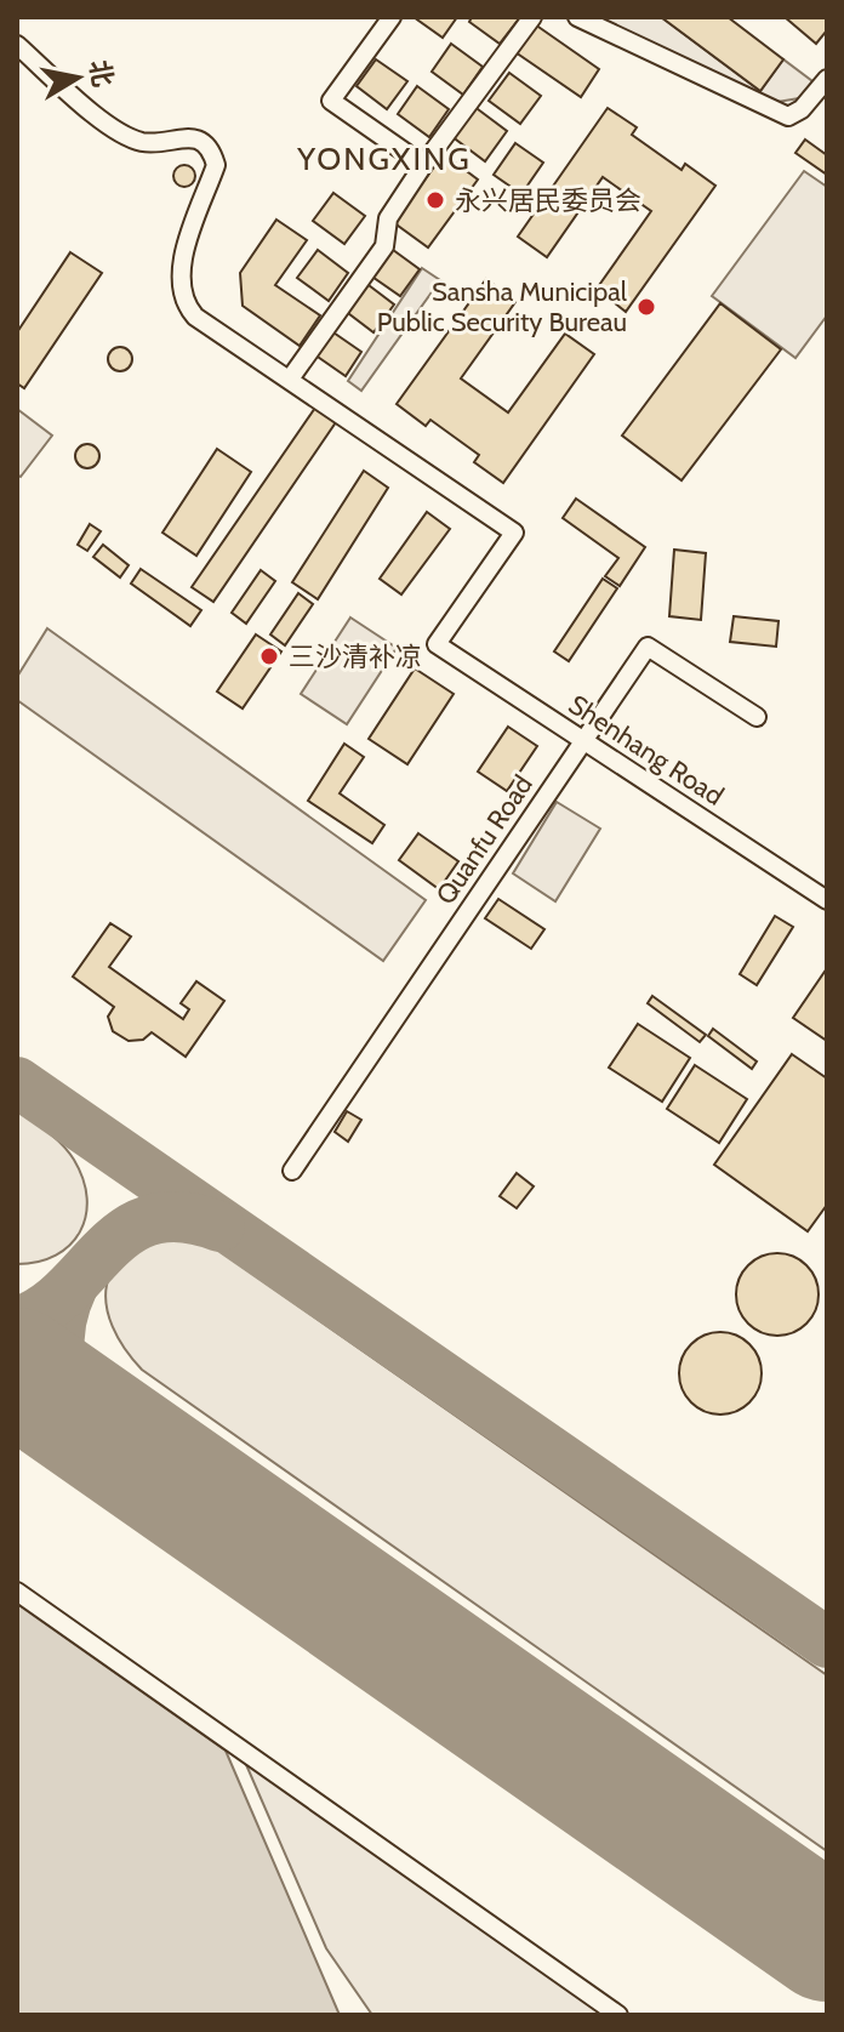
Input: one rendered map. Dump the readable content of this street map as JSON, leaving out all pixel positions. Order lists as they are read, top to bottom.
{
  "streets": {
    "street": ["Shenhang Road", "Quanfu Road"]
  },
  "crossings": [
    ["Shenhang Road", "Quanfu Road"]
  ],
  "districts": ["YONGXING"],
  "places": ["永兴居民委员会", "Sansha Municipal Public Security Bureau", "三沙清补凉"],
  "north": "right"
}
